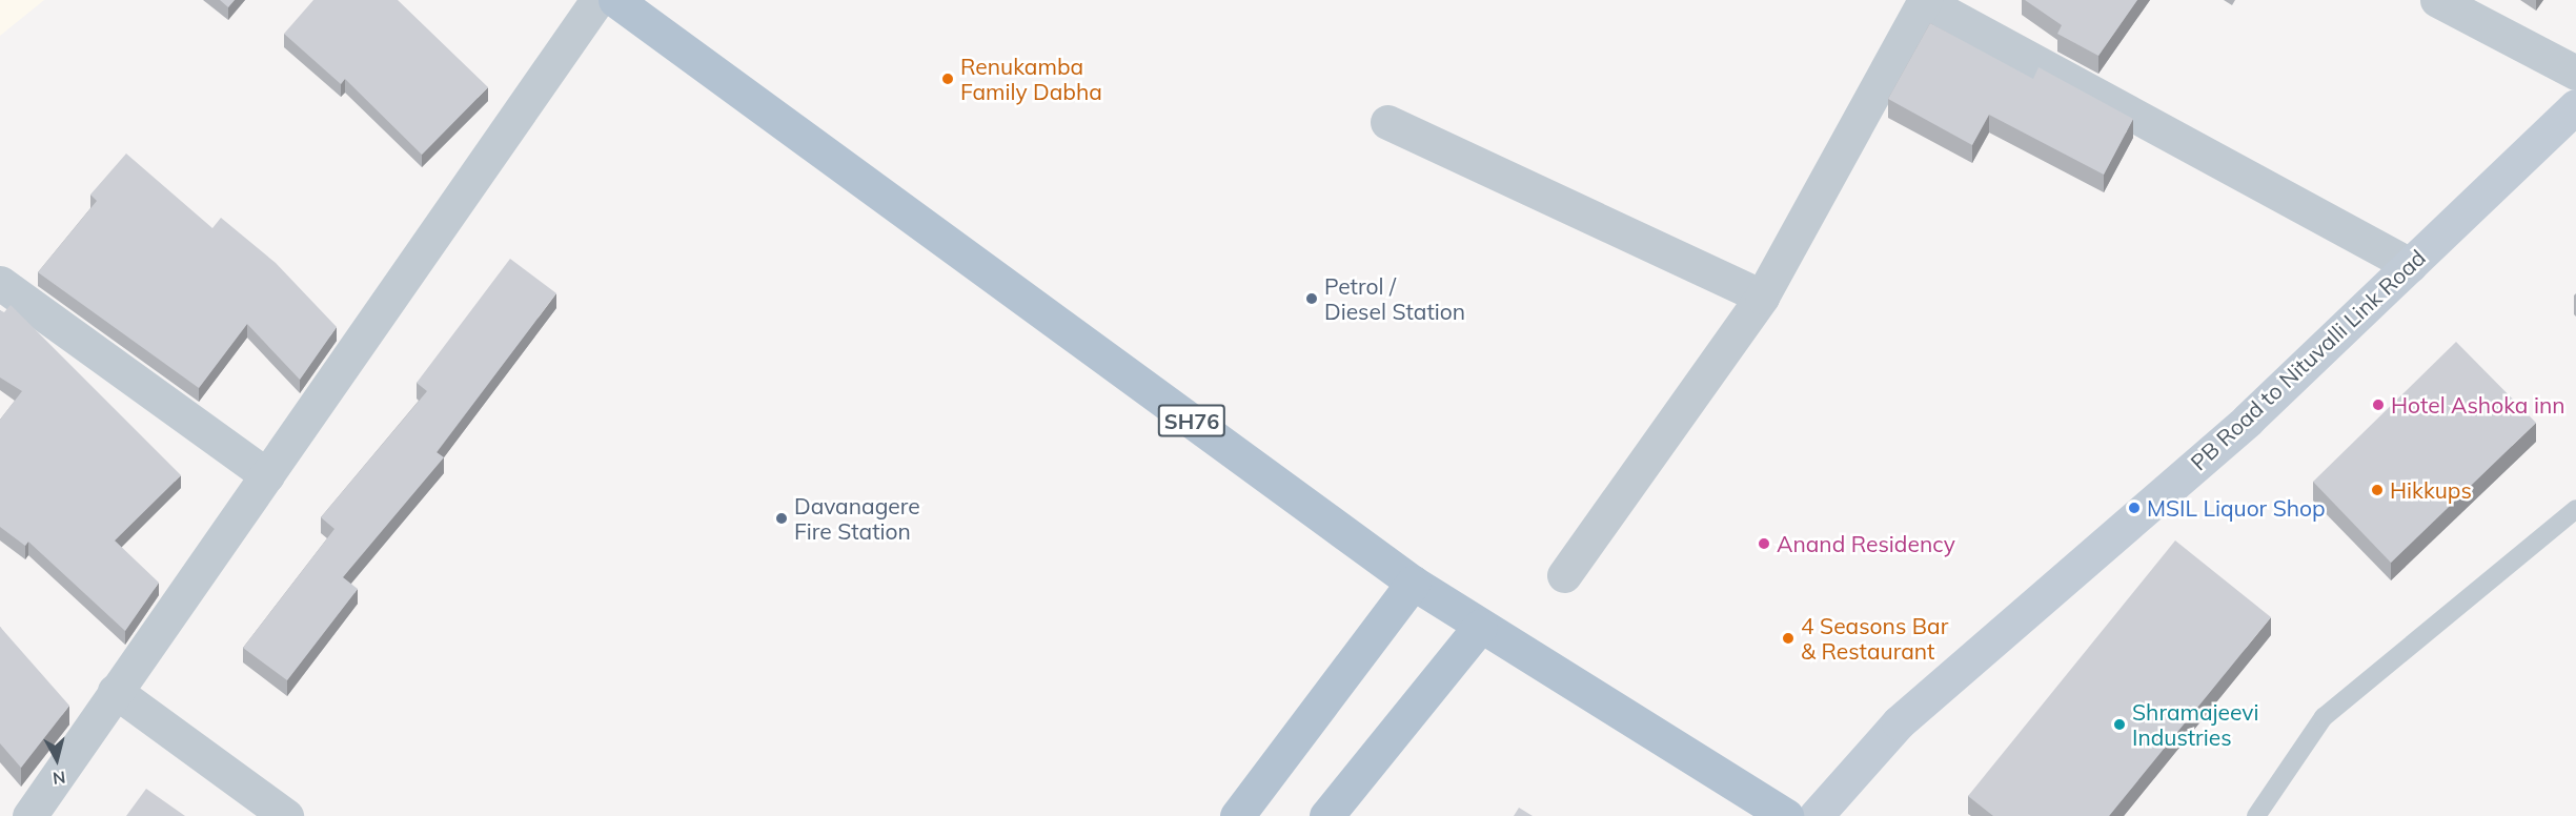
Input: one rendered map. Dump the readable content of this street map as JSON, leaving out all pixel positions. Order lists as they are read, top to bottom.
{
  "streets": {
    "main road": ["SH76"],
    "street": ["PB Road to Nituvalli Link Road"]
  },
  "places": [
    "Renukamba Family Dabha",
    "Petrol / Diesel Station",
    "Hotel Ashoka inn",
    "Hikkups",
    "MSIL Liquor Shop",
    "Davanagere Fire Station",
    "Anand Residency",
    "4 Seasons Bar & Restaurant",
    "Shramajeevi Industries"
  ],
  "north": "bottom"
}
